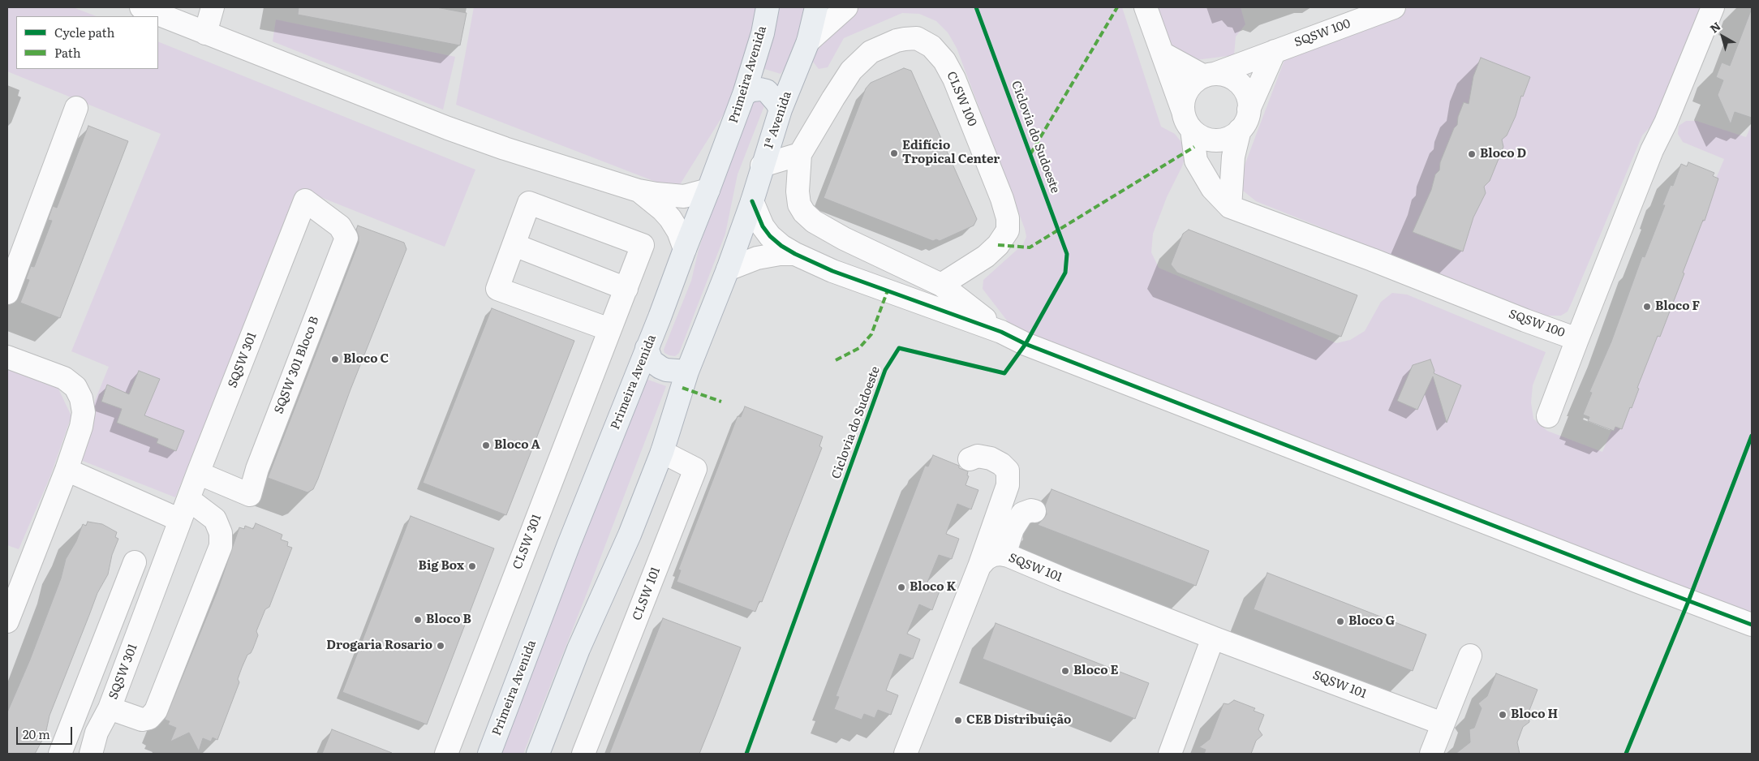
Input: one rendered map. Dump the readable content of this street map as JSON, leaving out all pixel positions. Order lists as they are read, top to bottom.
{
  "streets": {
    "main road": ["Primeira Avenida", "1ª Avenida"],
    "street": [
      "SQSW 100",
      "CLSW 100",
      "SQSW 301",
      "SQSW 301 Bloco B",
      "CLSW 301",
      "SQSW 101",
      "CLSW 101"
    ],
    "cycle path": ["Ciclovia do Sudoeste"]
  },
  "crossings": [
    ["SQSW 301", "SQSW 301 Bloco B"]
  ],
  "places": [
    "Edifício Tropical Center",
    "Bloco D",
    "Bloco F",
    "Bloco C",
    "Bloco A",
    "Big Box",
    "Bloco K",
    "Bloco B",
    "Bloco G",
    "Drogaria Rosario",
    "Bloco E",
    "Bloco H",
    "CEB Distribuição"
  ],
  "legend": ["Cycle path", "Path"],
  "scale_bar": "20 m",
  "north": "top left"
}
